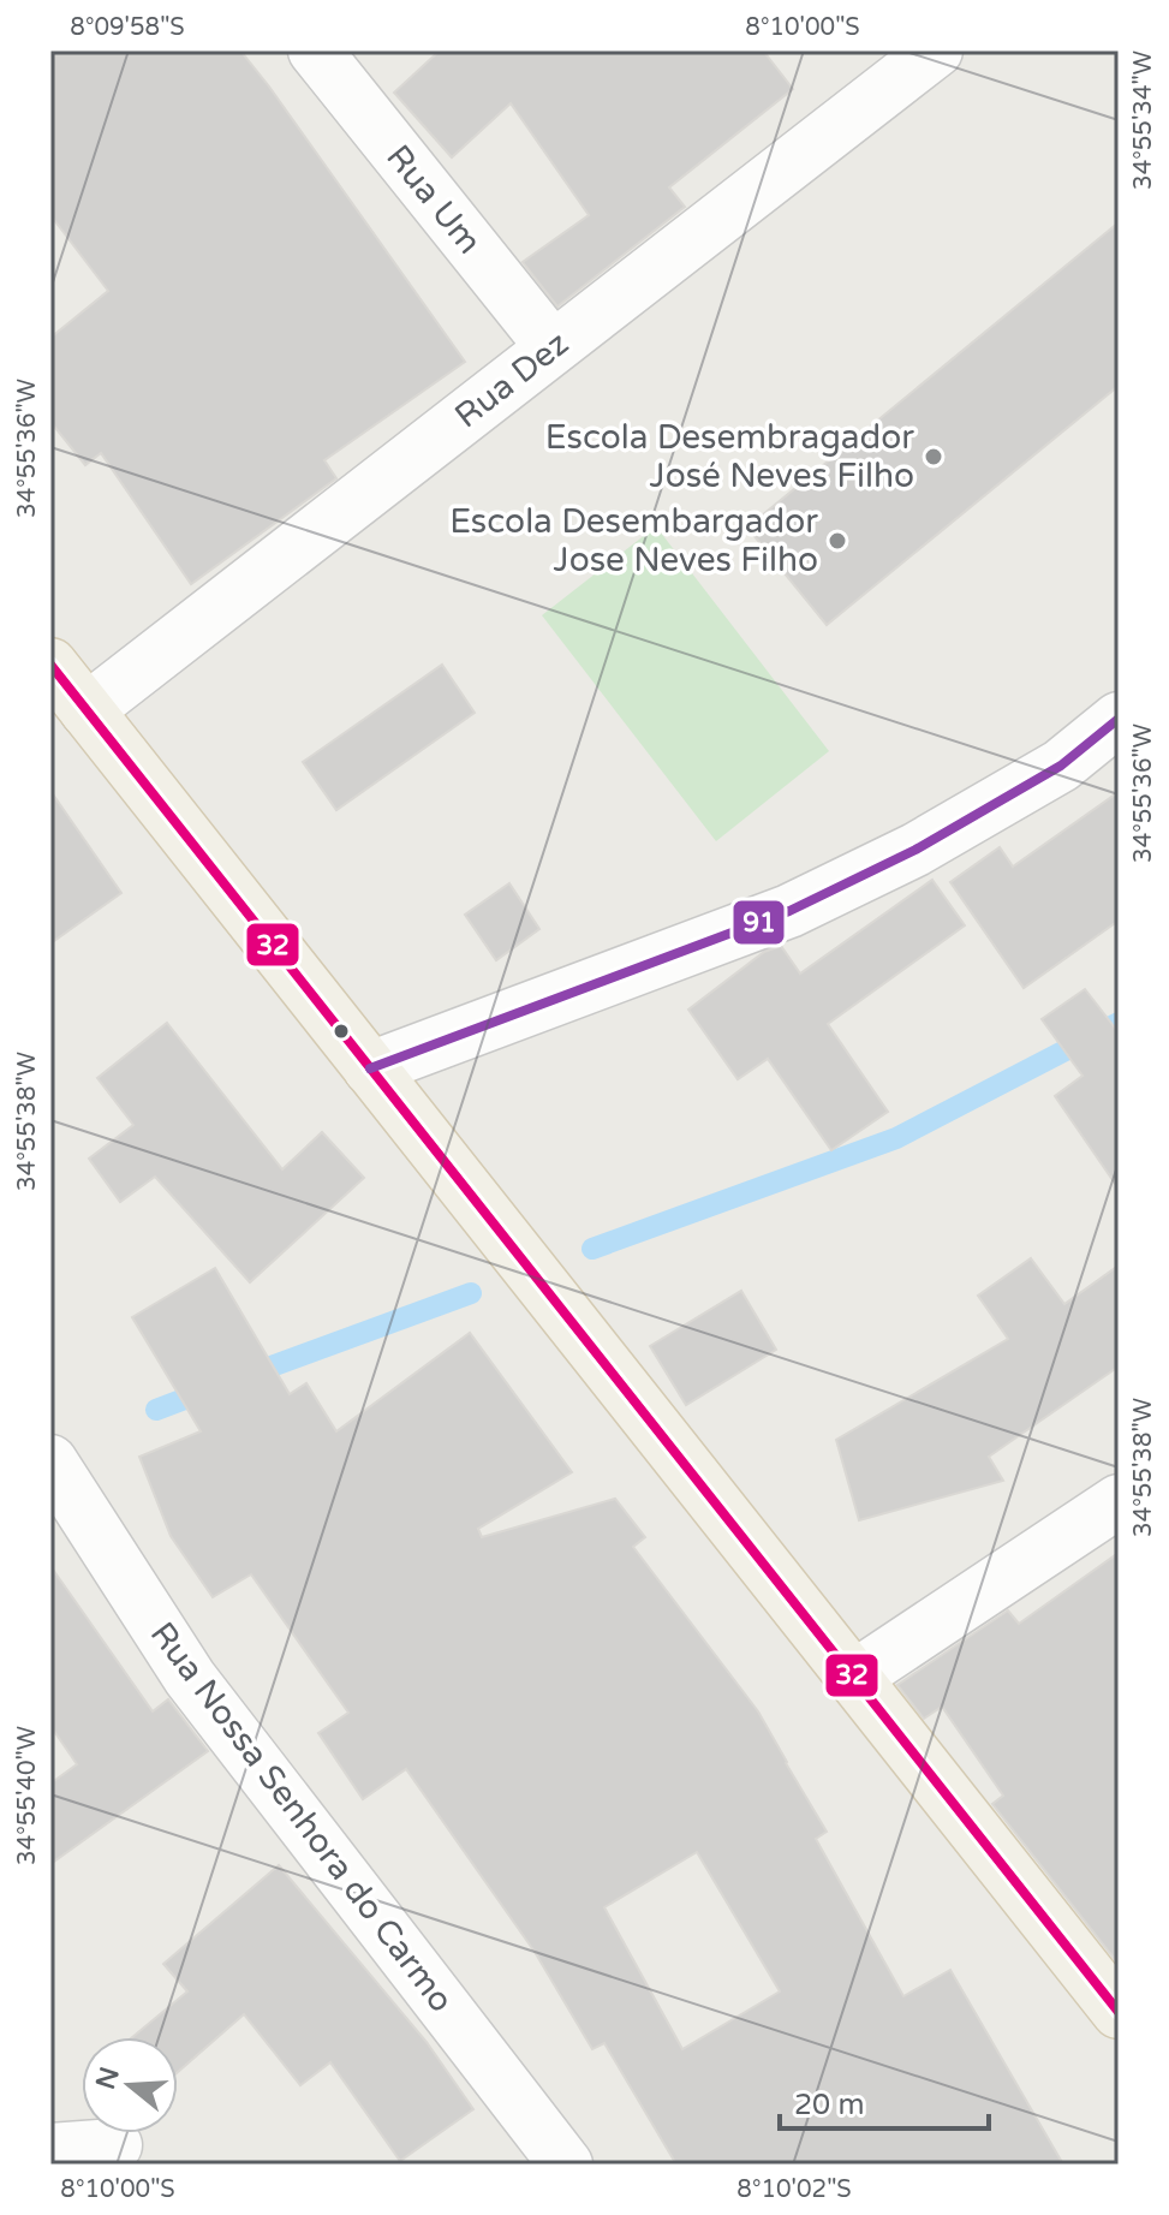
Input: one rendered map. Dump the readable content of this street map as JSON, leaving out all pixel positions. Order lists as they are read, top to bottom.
{
  "streets": {
    "street": ["Rua Um", "Rua Dez", "Rua Nossa Senhora do Carmo"]
  },
  "crossings": [
    ["Rua Um", "Rua Dez"]
  ],
  "places": ["Escola Desembragador José Neves Filho", "Escola Desembargador Jose Neves Filho"],
  "lines": ["transit line 32", "transit line 91"],
  "scale_bar": "20 m",
  "north": "left",
  "coordinates": [
    "8°09'58\"S",
    "8°10'00\"S",
    "34°55'34\"W",
    "34°55'36\"W",
    "34°55'38\"W",
    "34°55'40\"W",
    "8°10'02\"S"
  ]
}
